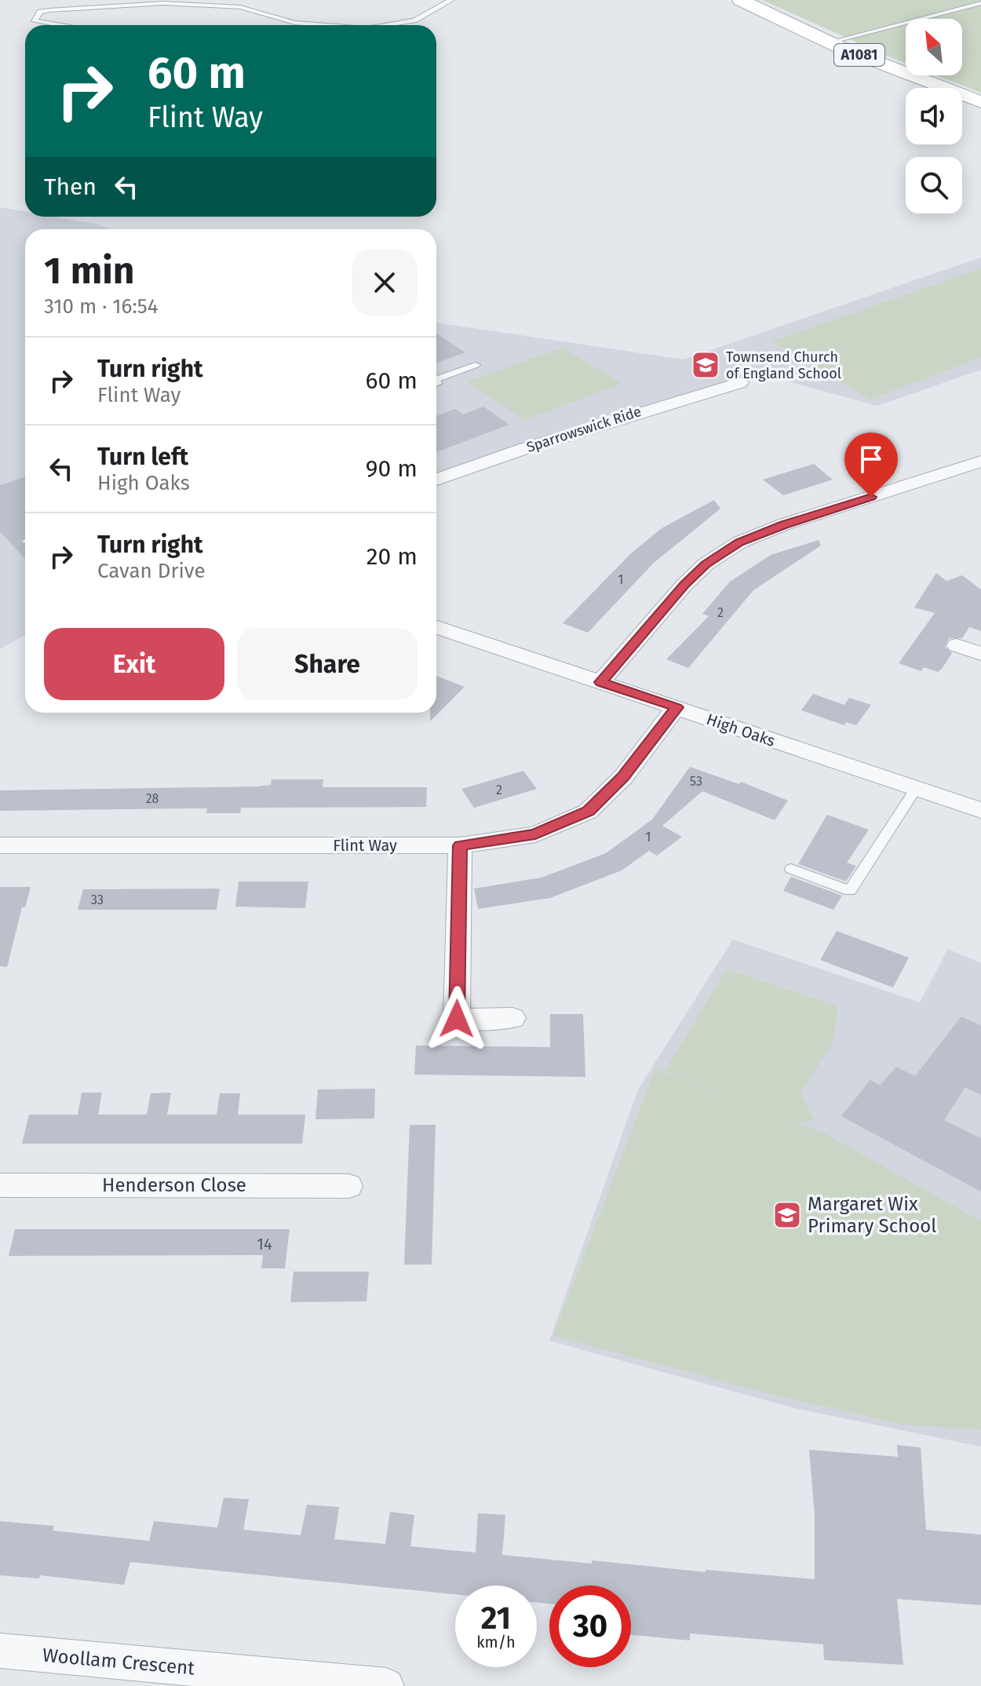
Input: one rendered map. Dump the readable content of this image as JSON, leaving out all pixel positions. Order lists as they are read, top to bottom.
{
  "streets": {
    "main road": ["A1081"],
    "street": [
      "Sparrowswick Ride",
      "High Oaks",
      "Flint Way",
      "Henderson Close",
      "Woollam Crescent"
    ]
  },
  "crossings": [
    ["High Oaks", "Flint Way"]
  ],
  "places": {
    "school or university": ["Townsend Church of England School", "Margaret Wix Primary School"]
  },
  "house_numbers": [
    "1",
    "2",
    "53",
    "2",
    "28",
    "1",
    "33",
    "14"
  ],
  "north": "top left",
  "page": {
    "turn": ["60 m", "Flint Way"],
    "then": "Then",
    "heading": ["1 min", "310 m · 16:54"],
    "list": [
      {
        "name": "Turn right",
        "note": "Flint Way",
        "value": "60 m"
      },
      {
        "name": "Turn left",
        "note": "High Oaks",
        "value": "90 m"
      },
      {
        "name": "Turn right",
        "note": "Cavan Drive",
        "value": "20 m"
      }
    ],
    "buttons": ["Exit", "Share"],
    "speed": "21 km/h",
    "limit": "30"
  }
}
